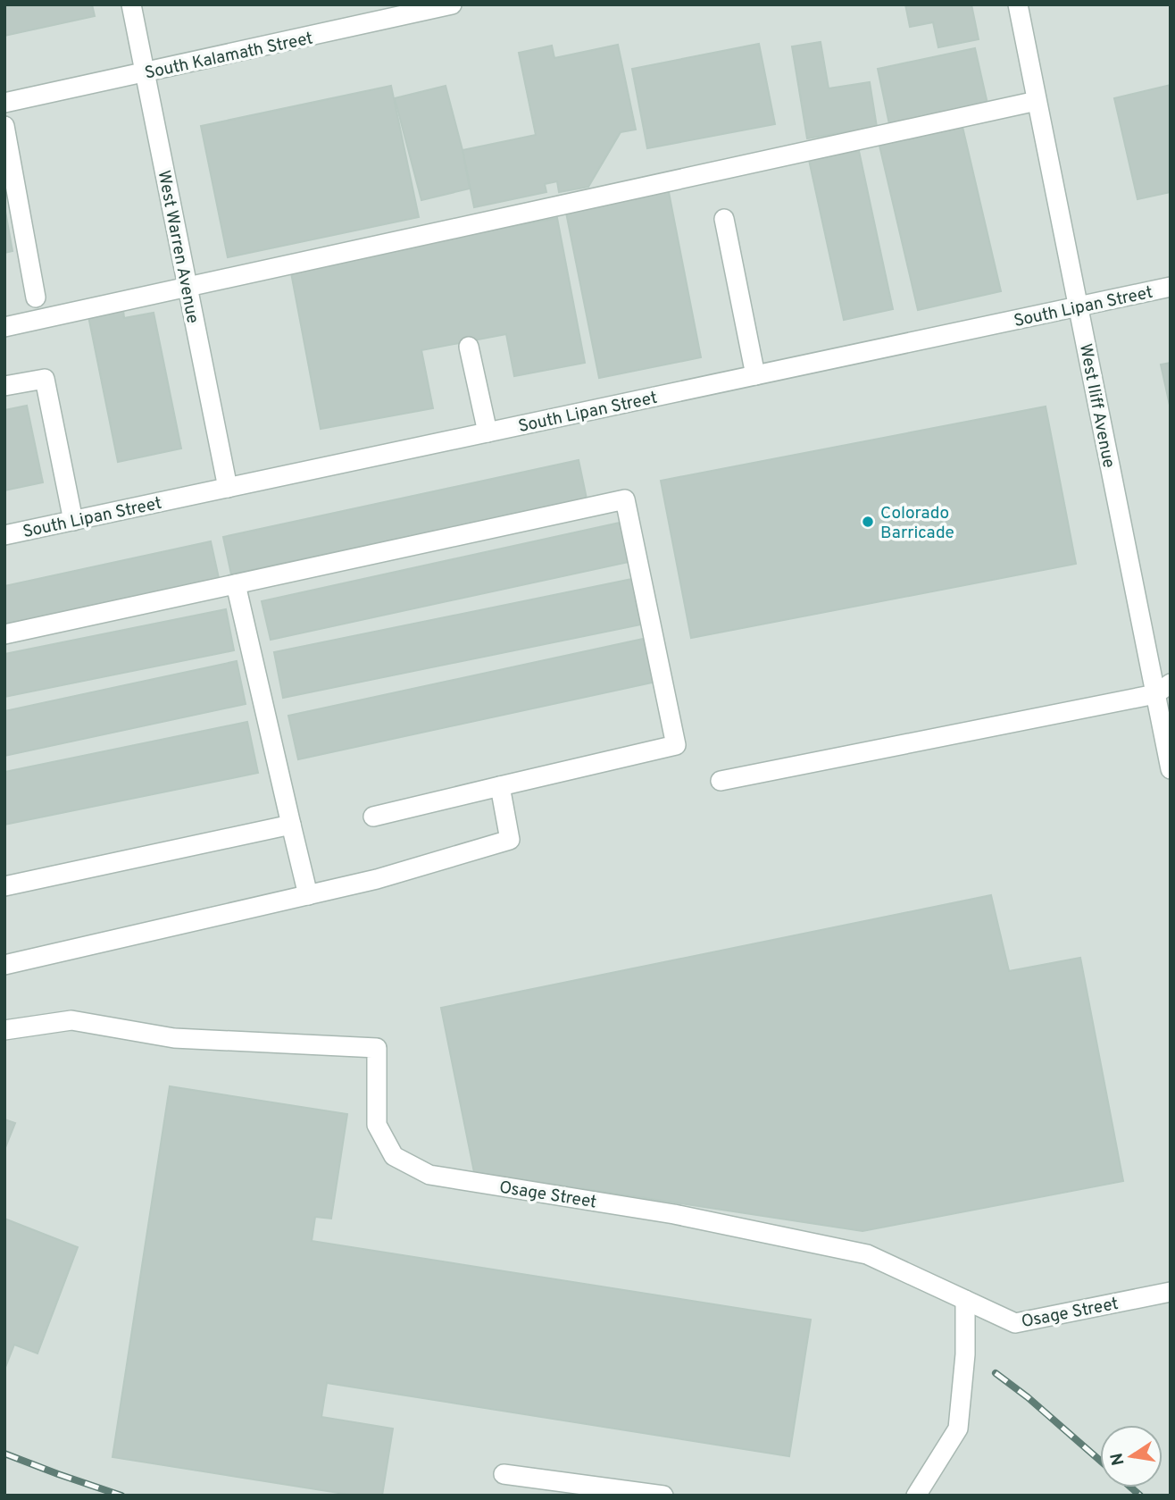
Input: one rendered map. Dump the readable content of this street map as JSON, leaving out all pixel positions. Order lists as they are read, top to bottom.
{
  "streets": {
    "street": [
      "South Kalamath Street",
      "West Warren Avenue",
      "South Lipan Street",
      "West Iliff Avenue",
      "Osage Street"
    ]
  },
  "crossings": [
    ["South Kalamath Street", "West Warren Avenue"],
    ["West Warren Avenue", "South Lipan Street"],
    ["South Lipan Street", "West Iliff Avenue"]
  ],
  "places": ["Colorado Barricade"],
  "north": "left"
}
